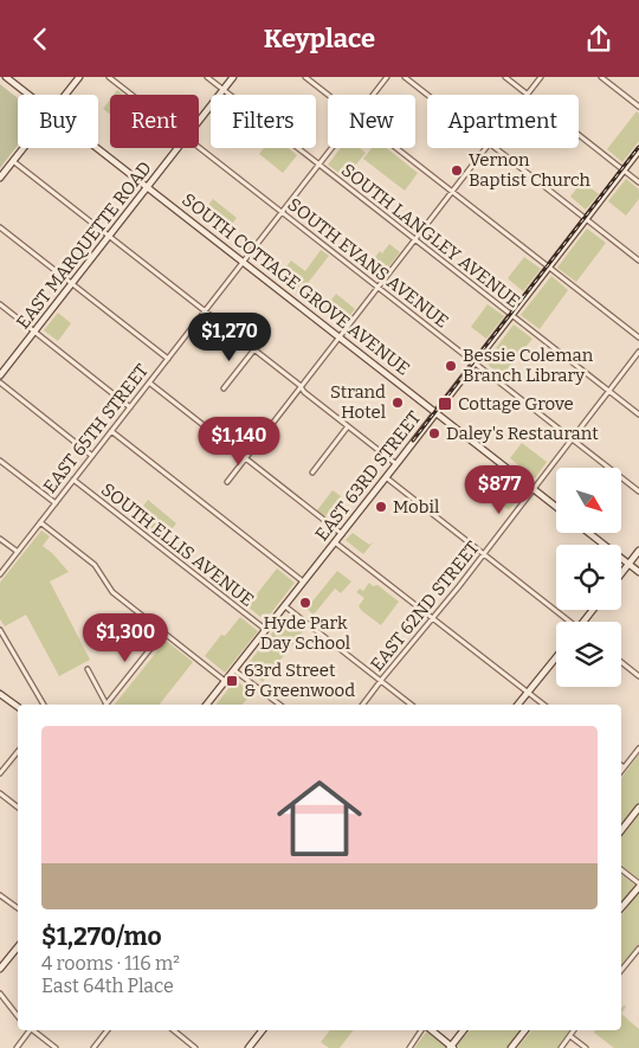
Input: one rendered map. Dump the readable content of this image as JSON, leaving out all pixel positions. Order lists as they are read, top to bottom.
{
  "streets": {
    "main road": ["EAST MARQUETTE ROAD", "SOUTH COTTAGE GROVE AVENUE", "EAST 63RD STREET"],
    "street": [
      "SOUTH LANGLEY AVENUE",
      "SOUTH EVANS AVENUE",
      "EAST 65TH STREET",
      "SOUTH ELLIS AVENUE",
      "EAST 62ND STREET"
    ]
  },
  "crossings": [
    ["SOUTH LANGLEY AVENUE", "EAST MARQUETTE ROAD"],
    ["SOUTH LANGLEY AVENUE", "EAST 65TH STREET"],
    ["SOUTH LANGLEY AVENUE", "EAST 63RD STREET"],
    ["SOUTH LANGLEY AVENUE", "EAST 62ND STREET"],
    ["EAST MARQUETTE ROAD", "SOUTH COTTAGE GROVE AVENUE"],
    ["SOUTH EVANS AVENUE", "EAST 65TH STREET"],
    ["SOUTH EVANS AVENUE", "EAST 63RD STREET"],
    ["SOUTH EVANS AVENUE", "EAST 62ND STREET"],
    ["SOUTH COTTAGE GROVE AVENUE", "EAST 65TH STREET"],
    ["SOUTH COTTAGE GROVE AVENUE", "EAST 63RD STREET"],
    ["SOUTH COTTAGE GROVE AVENUE", "EAST 62ND STREET"],
    ["EAST 65TH STREET", "SOUTH ELLIS AVENUE"],
    ["EAST 63RD STREET", "SOUTH ELLIS AVENUE"]
  ],
  "places": {
    "other": [
      "Vernon Baptist Church",
      "Bessie Coleman Branch Library",
      "Strand Hotel",
      "Daley's Restaurant",
      "Mobil",
      "Hyde Park Day School"
    ],
    "transit": ["Cottage Grove", "63rd Street & Greenwood"]
  },
  "north": "bottom right",
  "page": {
    "header": "Keyplace",
    "chip": [
      "Buy",
      "Rent",
      "Filters",
      "New",
      "Apartment"
    ],
    "price": [
      "$1,270",
      "$1,140",
      "$877",
      "$1,300"
    ],
    "list": [
      {
        "name": "$1,270/mo",
        "note": "4 rooms · 116 m² · East 64th Place"
      }
    ]
  }
}
